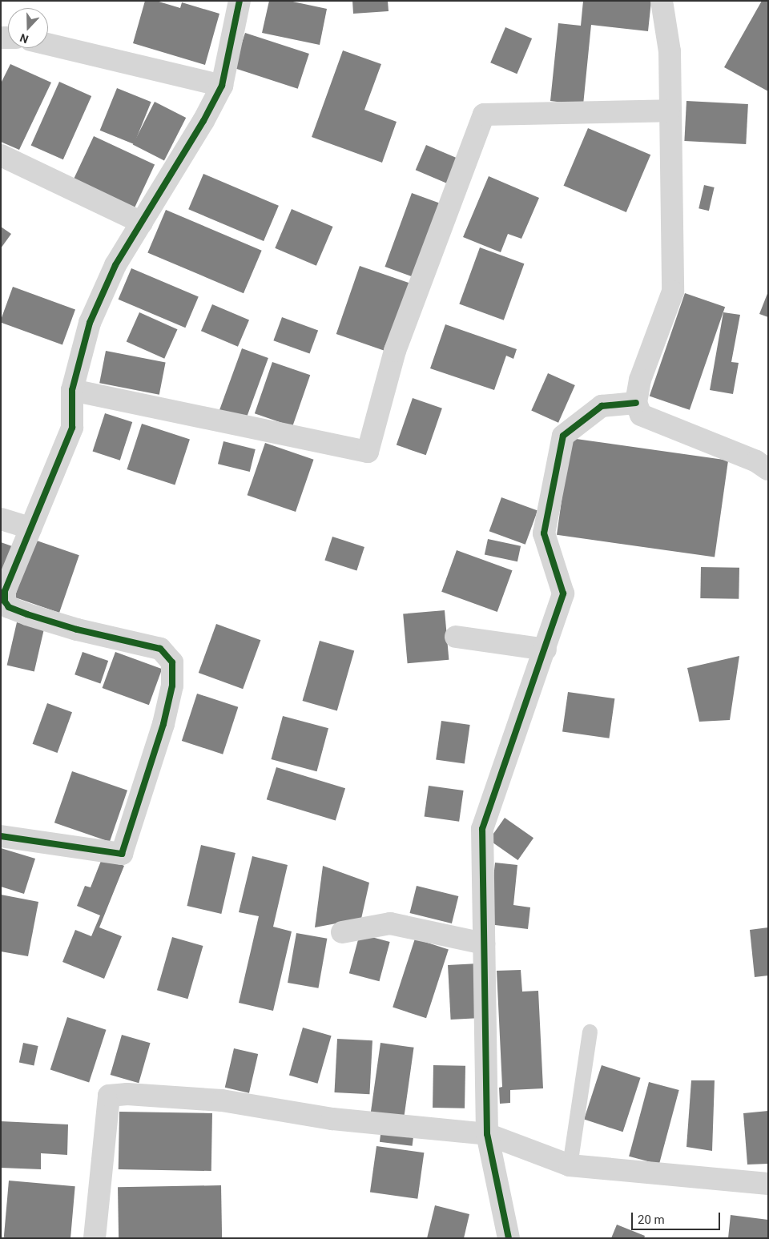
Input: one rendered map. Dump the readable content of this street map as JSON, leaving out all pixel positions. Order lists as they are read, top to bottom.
{
  "scale_bar": "20 m",
  "north": "bottom"
}
